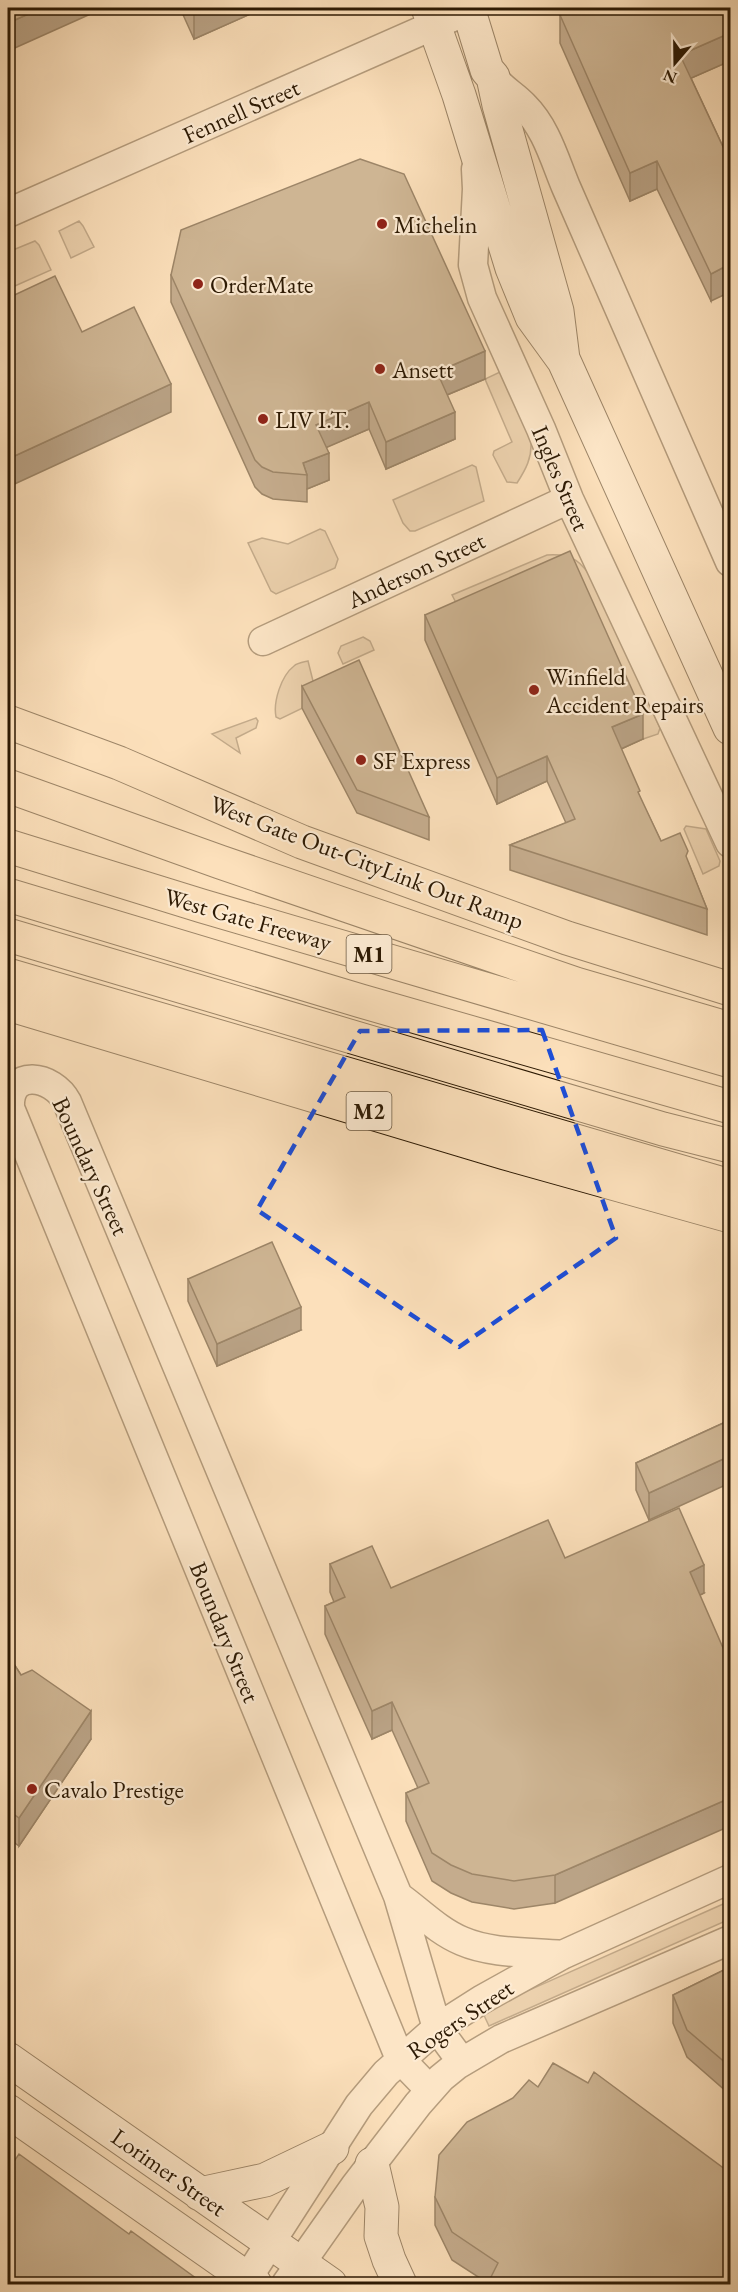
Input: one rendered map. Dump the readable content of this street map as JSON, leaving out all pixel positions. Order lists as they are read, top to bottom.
{
  "streets": {
    "highway": [
      "West Gate Out-CityLink Out Ramp",
      "West Gate Freeway",
      "M1",
      "M2"
    ],
    "street": [
      "Fennell Street",
      "Ingles Street",
      "Anderson Street",
      "Boundary Street",
      "Rogers Street",
      "Lorimer Street"
    ]
  },
  "crossings": [
    ["Fennell Street", "Ingles Street"],
    ["Ingles Street", "Anderson Street"],
    ["Boundary Street", "Rogers Street"],
    ["Rogers Street", "Lorimer Street"]
  ],
  "places": [
    "Michelin",
    "OrderMate",
    "Ansett",
    "LIV I.T.",
    "Winfield Accident Repairs",
    "SF Express",
    "Cavalo Prestige"
  ],
  "north": "bottom"
}
